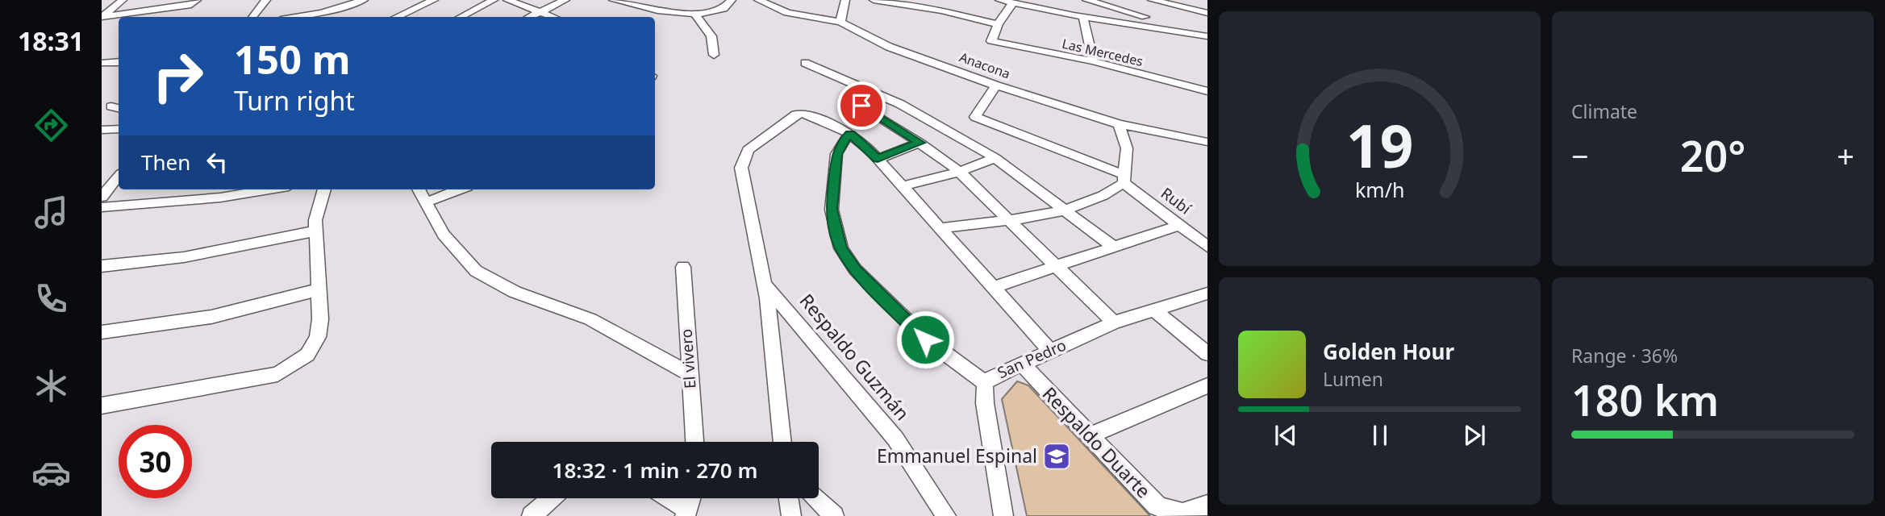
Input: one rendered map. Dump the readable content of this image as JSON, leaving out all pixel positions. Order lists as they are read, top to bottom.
{
  "streets": {
    "street": [
      "Las Mercedes",
      "Anacona",
      "Rubí",
      "Respaldo Guzmán",
      "El vivero",
      "San Pedro",
      "Respaldo Duarte"
    ]
  },
  "crossings": [
    ["Anacona", "Rubí"],
    ["San Pedro", "Respaldo Duarte"]
  ],
  "places": {
    "school or university": ["Emmanuel Espinal"]
  },
  "page": {
    "tabs": "18:31",
    "tile": [
      "Climate",
      ["Range · 36%", "180 km"]
    ],
    "turn": ["150 m", "Turn right"],
    "heat": ["−", "20°", "+"],
    "then": "Then",
    "song": ["Golden Hour", "Lumen"],
    "limit": "30",
    "trip": "18:32 · 1 min · 270 m",
    "gauge": ["19", "km/h"]
  }
}
